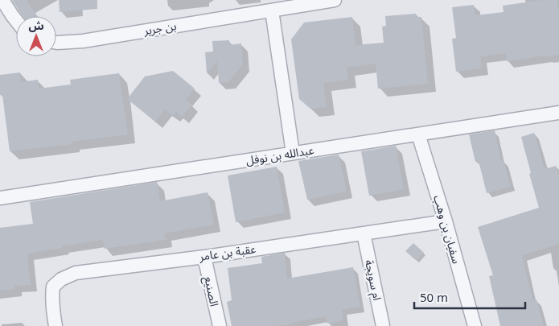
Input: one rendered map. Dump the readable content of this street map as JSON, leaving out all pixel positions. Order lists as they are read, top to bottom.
{
  "streets": {
    "street": [
      "بن جرير",
      "عبدالله بن نوفل",
      "سفيان بن وهب",
      "عقبة بن عامر",
      "ام سويجة",
      "الصنيع"
    ]
  },
  "crossings": [
    ["عبدالله بن نوفل", "سفيان بن وهب"],
    ["سفيان بن وهب", "عقبة بن عامر"],
    ["عقبة بن عامر", "ام سويجة"],
    ["عقبة بن عامر", "الصنيع"]
  ],
  "scale_bar": "50 m",
  "north": "top"
}
